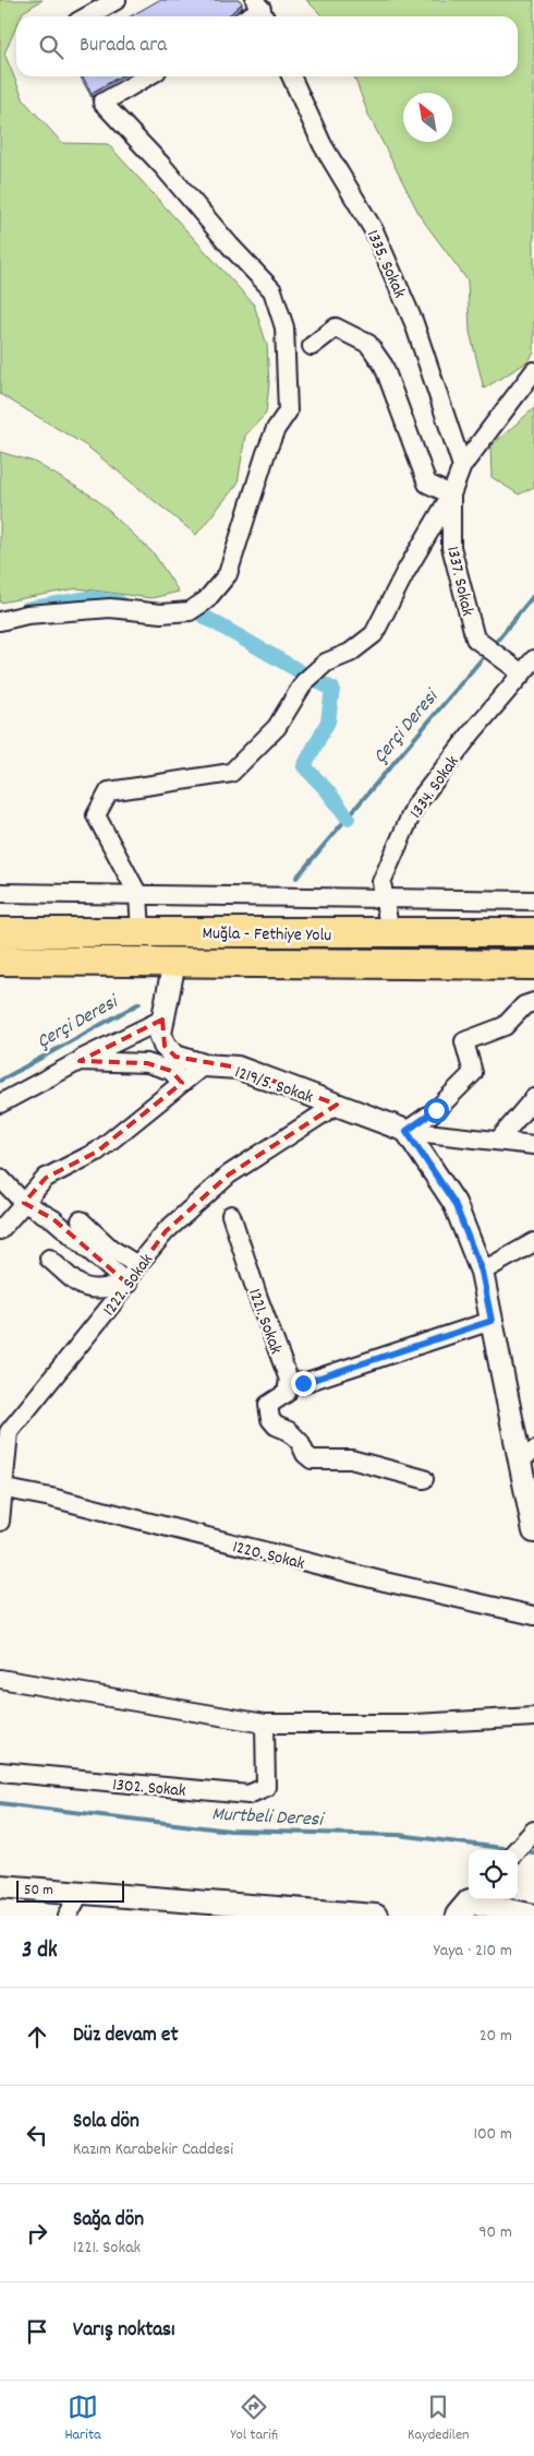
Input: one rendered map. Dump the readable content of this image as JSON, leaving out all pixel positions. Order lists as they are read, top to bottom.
{
  "streets": {
    "highway": ["Muğla - Fethiye Yolu"],
    "street": [
      "1335. Sokak",
      "1337. Sokak",
      "1334. Sokak",
      "1219/5. Sokak",
      "1222. Sokak",
      "1221. Sokak",
      "1220. Sokak",
      "1302. Sokak"
    ]
  },
  "crossings": [
    ["1335. Sokak", "1337. Sokak"],
    ["1337. Sokak", "1334. Sokak"],
    ["1334. Sokak", "Muğla - Fethiye Yolu"],
    ["Muğla - Fethiye Yolu", "1219/5. Sokak"],
    ["1219/5. Sokak", "1222. Sokak"],
    ["1222. Sokak", "1220. Sokak"]
  ],
  "water": ["Çerçi Deresi", "Murtbeli Deresi"],
  "scale_bar": "50 m",
  "north": "top left",
  "page": {
    "search": "Burada ara",
    "scale": "50 m",
    "heading": ["3 dk", "Yaya · 210 m"],
    "list": [
      ["Düz devam et", "20 m"],
      ["Sola dön", "Kazım Karabekir Caddesi", "100 m"],
      ["Sağa dön", "1221. Sokak", "90 m"],
      "Varış noktası"
    ],
    "nav": ["Harita", "Yol tarifi", "Kaydedilen"]
  }
}
